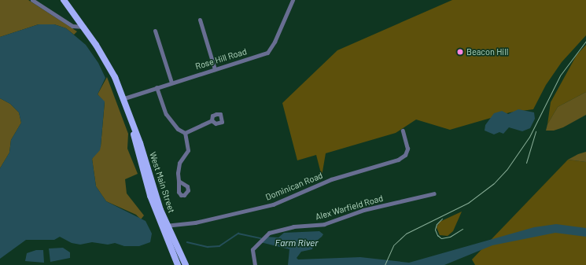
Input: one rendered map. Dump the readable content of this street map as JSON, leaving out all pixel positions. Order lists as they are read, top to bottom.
{
  "streets": {
    "main road": ["West Main Street"],
    "street": ["Rose Hill Road", "Dominican Road", "Alex Warfield Road"]
  },
  "crossings": [
    ["Rose Hill Road", "West Main Street"],
    ["West Main Street", "Dominican Road"]
  ],
  "water": ["Farm River"],
  "places": ["Beacon Hill"]
}
